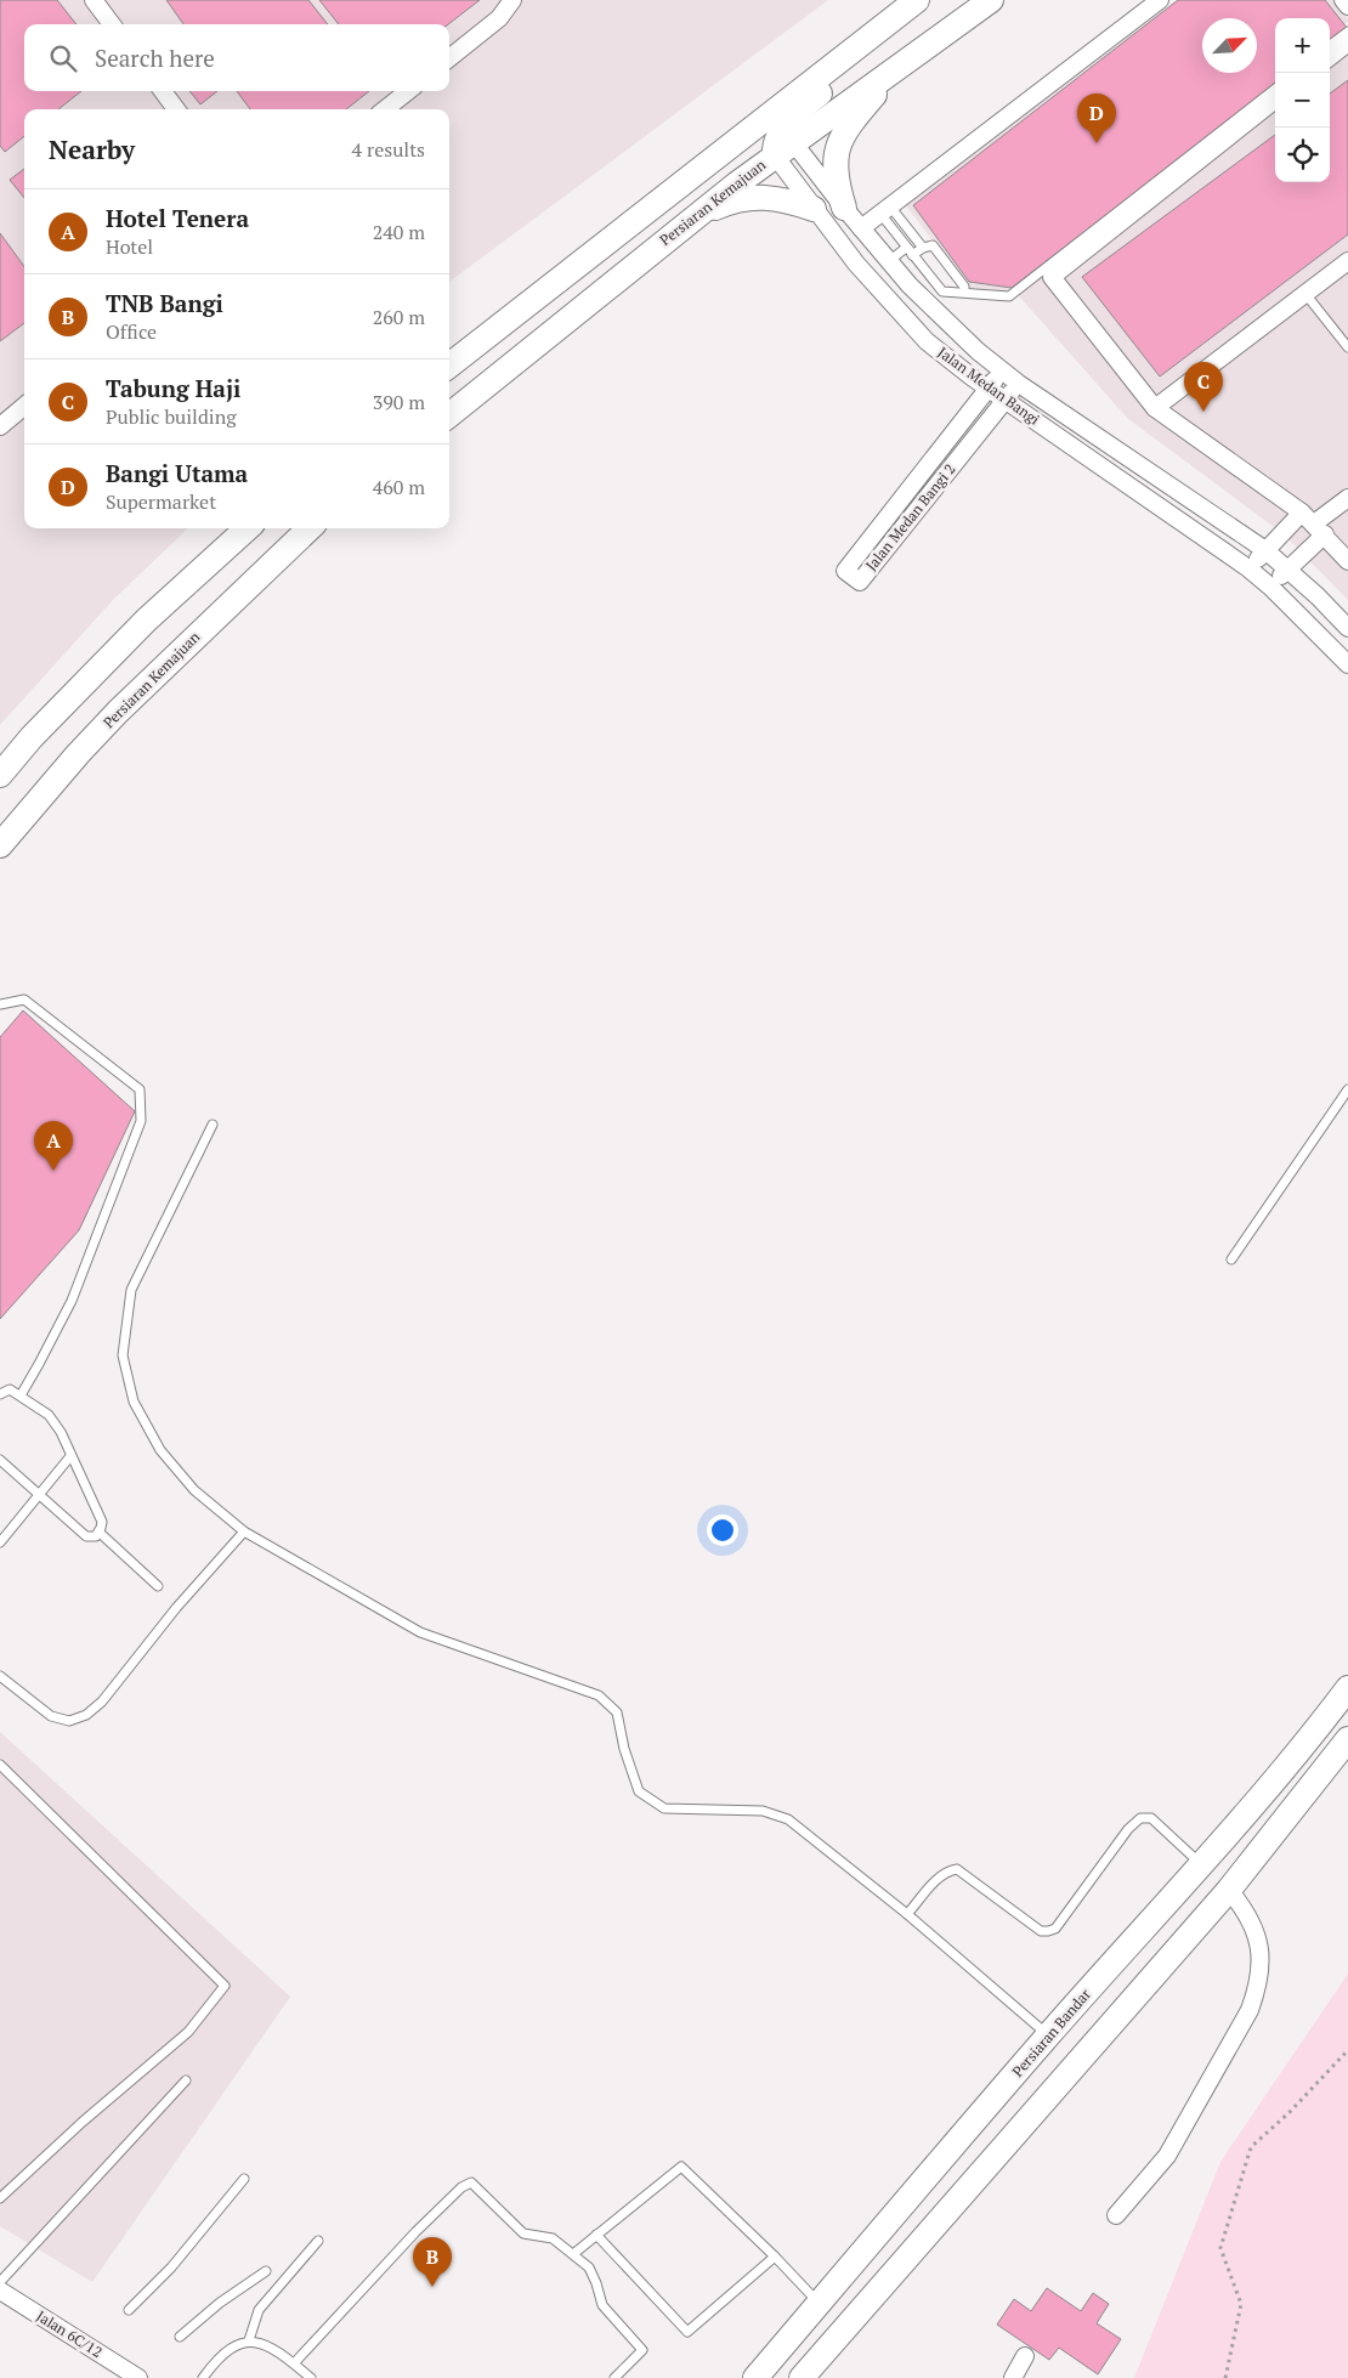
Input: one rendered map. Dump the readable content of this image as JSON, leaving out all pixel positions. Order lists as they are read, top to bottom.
{
  "streets": {
    "main road": ["Persiaran Kemajuan", "Persiaran Bandar"],
    "street": ["Jalan Medan Bangi", "Jalan Medan Bangi 2", "Jalan 6C/12"]
  },
  "crossings": [
    ["Persiaran Kemajuan", "Jalan Medan Bangi"],
    ["Jalan Medan Bangi", "Jalan Medan Bangi 2"]
  ],
  "north": "top right",
  "page": {
    "map_buttons": ["+", "−"],
    "search": "Search here",
    "pins": [
      "D",
      "C",
      "A",
      "B"
    ],
    "heading": ["Nearby", "4 results"],
    "list": [
      {
        "mark": "A",
        "name": "Hotel Tenera",
        "note": "Hotel",
        "value": "240 m"
      },
      {
        "mark": "B",
        "name": "TNB Bangi",
        "note": "Office",
        "value": "260 m"
      },
      {
        "mark": "C",
        "name": "Tabung Haji",
        "note": "Public building",
        "value": "390 m"
      },
      {
        "mark": "D",
        "name": "Bangi Utama",
        "note": "Supermarket",
        "value": "460 m"
      }
    ]
  }
}
